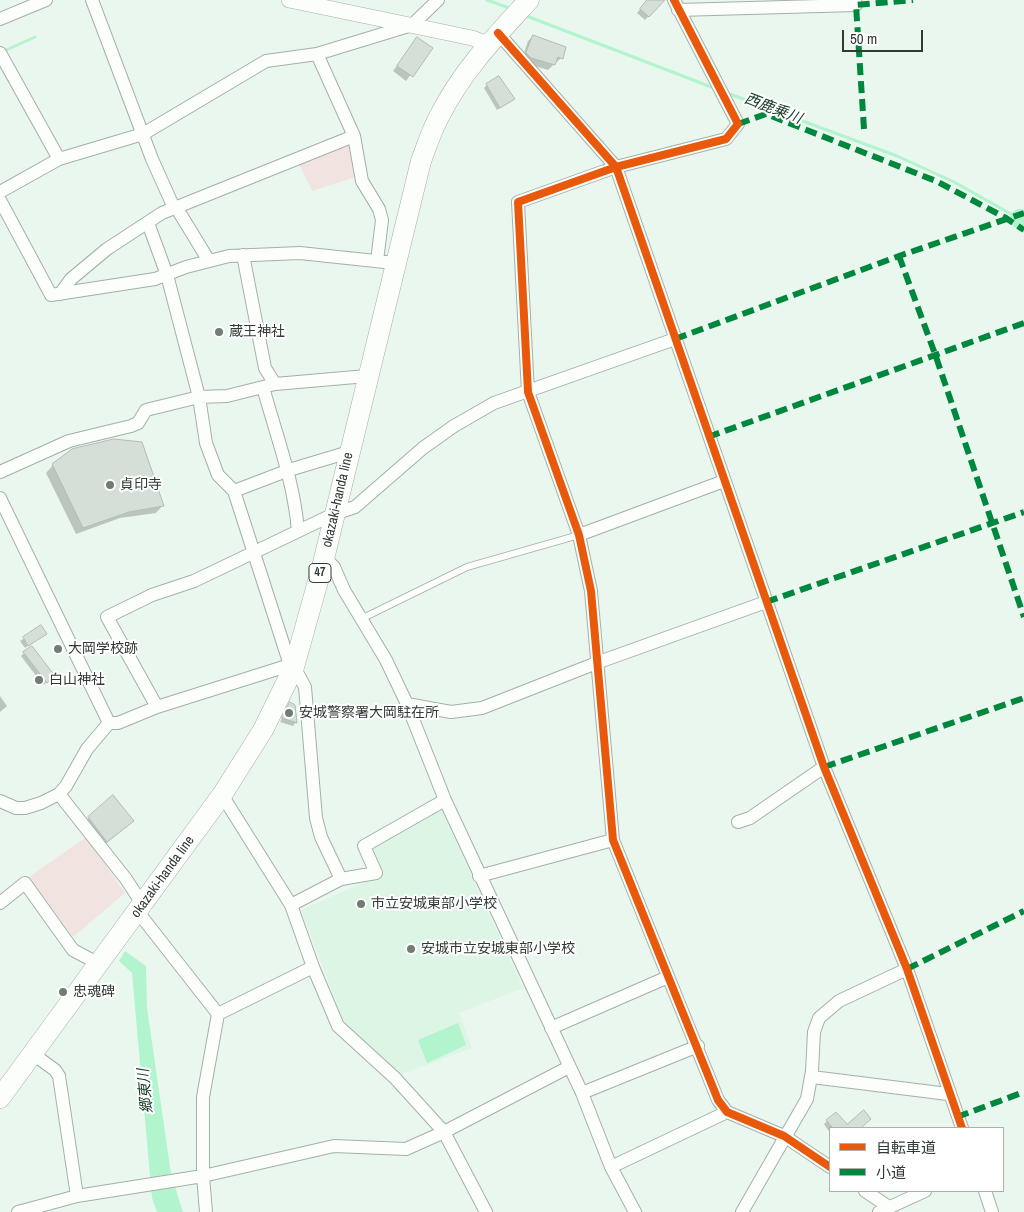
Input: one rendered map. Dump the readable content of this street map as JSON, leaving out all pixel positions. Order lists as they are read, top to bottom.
{
  "streets": {
    "main road": ["okazaki-handa line", "47"]
  },
  "water": ["西鹿乗川", "郷東川"],
  "places": [
    "蔵王神社",
    "貞印寺",
    "大岡学校跡",
    "白山神社",
    "安城警察署大岡駐在所",
    "市立安城東部小学校",
    "安城市立安城東部小学校",
    "忠魂碑"
  ],
  "legend": ["自転車道", "小道"],
  "scale_bar": "50 m"
}
